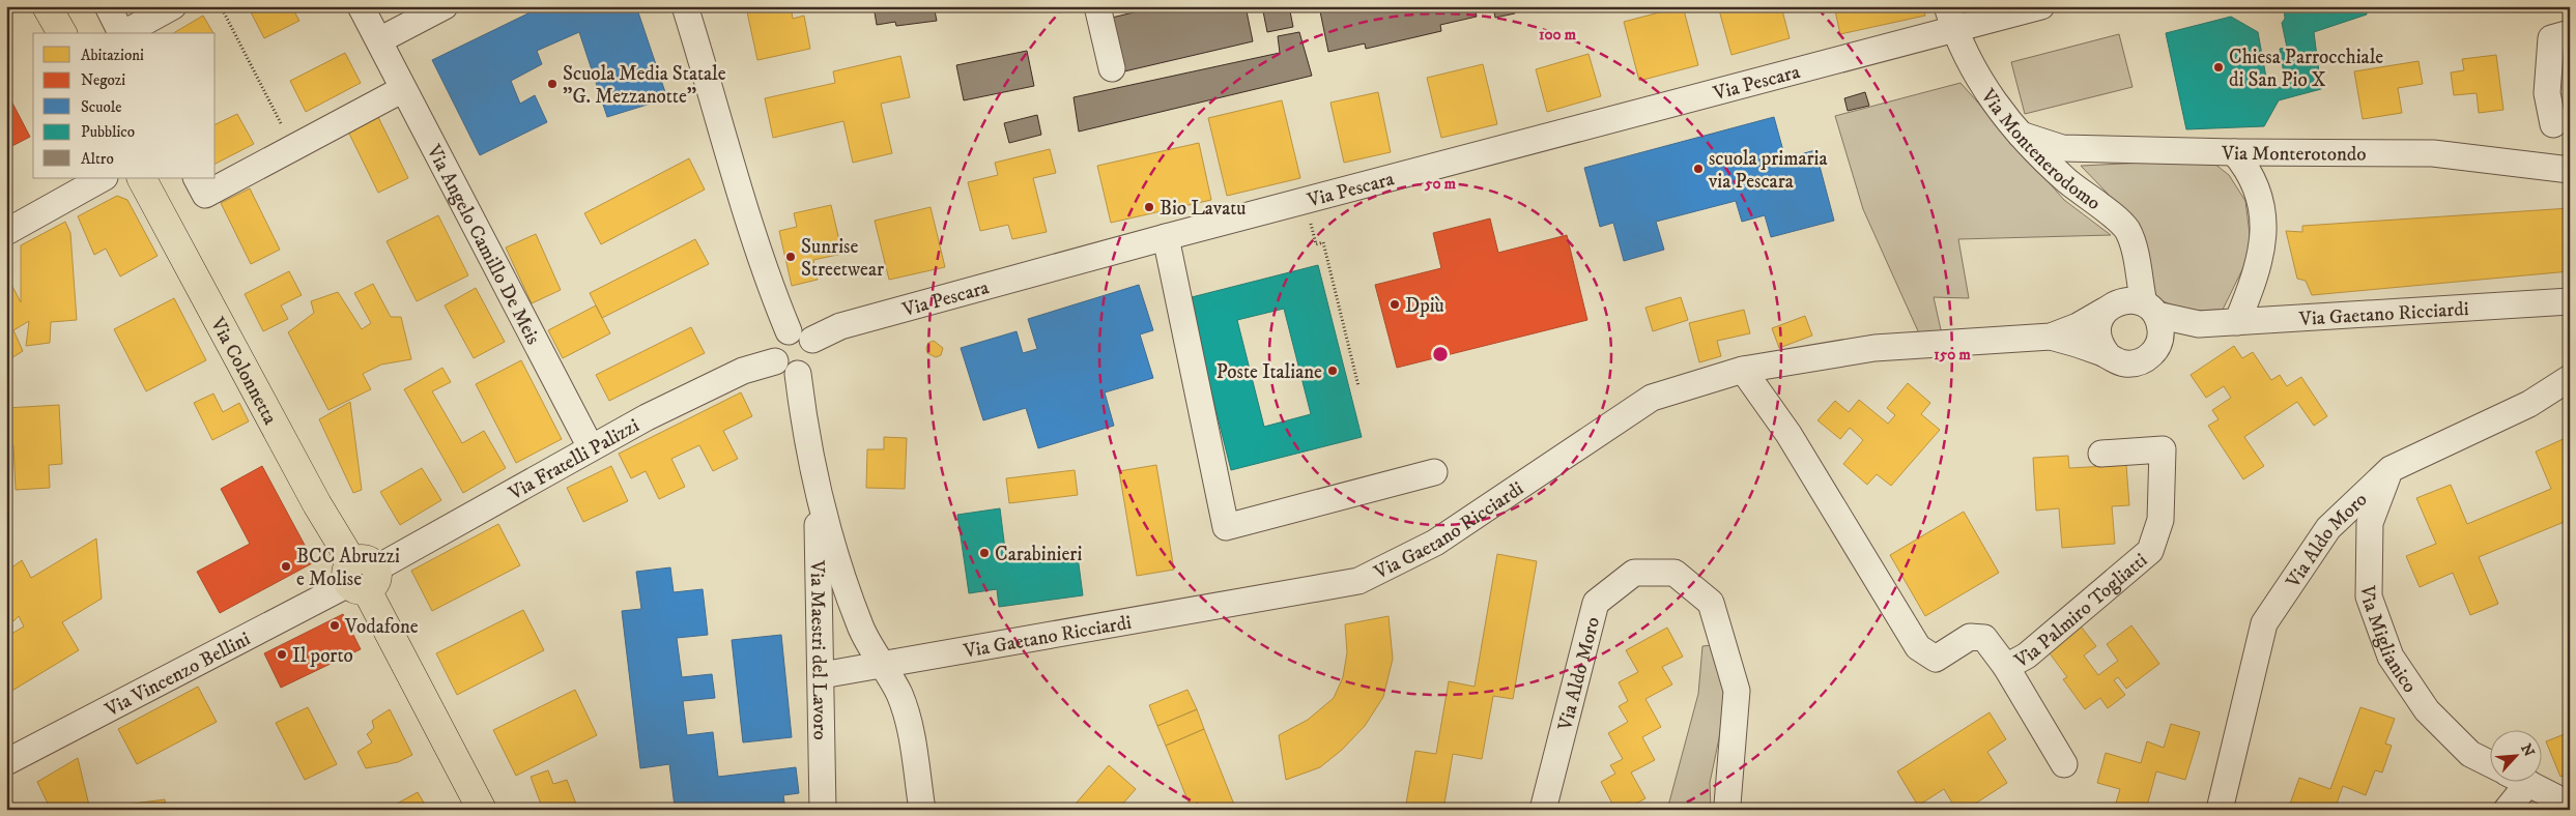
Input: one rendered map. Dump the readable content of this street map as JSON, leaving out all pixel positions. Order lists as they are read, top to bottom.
{
  "streets": {
    "main road": ["Via Colonnetta"],
    "street": [
      "Via Pescara",
      "Via Montenerodomo",
      "Via Monterotondo",
      "Via Angelo Camillo De Meis",
      "Via Gaetano Ricciardi",
      "Via Fratelli Palizzi",
      "Via Aldo Moro",
      "Via Palmiro Togliatti",
      "Via Miglianico",
      "Via Maestri del Lavoro",
      "Via Vincenzo Bellini"
    ]
  },
  "crossings": [
    ["Via Pescara", "Via Montenerodomo"],
    ["Via Pescara", "Via Fratelli Palizzi"],
    ["Via Pescara", "Via Maestri del Lavoro"],
    ["Via Montenerodomo", "Via Monterotondo"],
    ["Via Montenerodomo", "Via Gaetano Ricciardi"],
    ["Via Angelo Camillo De Meis", "Via Fratelli Palizzi"],
    ["Via Gaetano Ricciardi", "Via Palmiro Togliatti"],
    ["Via Gaetano Ricciardi", "Via Maestri del Lavoro"],
    ["Via Colonnetta", "Via Fratelli Palizzi"],
    ["Via Colonnetta", "Via Vincenzo Bellini"],
    ["Via Fratelli Palizzi", "Via Maestri del Lavoro"],
    ["Via Fratelli Palizzi", "Via Vincenzo Bellini"],
    ["Via Aldo Moro", "Via Miglianico"]
  ],
  "places": [
    "Chiesa Parrocchiale di San Pio X",
    "Scuola Media Statale \"G. Mezzanotte\"",
    "scuola primaria via Pescara",
    "Bio Lavatu",
    "Sunrise Streetwear",
    "Dpiù",
    "Poste Italiane",
    "Carabinieri",
    "BCC Abruzzi e Molise",
    "Vodafone",
    "Il porto"
  ],
  "legend": [
    "Abitazioni",
    "Negozi",
    "Scuole",
    "Pubblico",
    "Altro"
  ],
  "north": "top right",
  "rings": ["100 m", "50 m", "150 m"]
}
